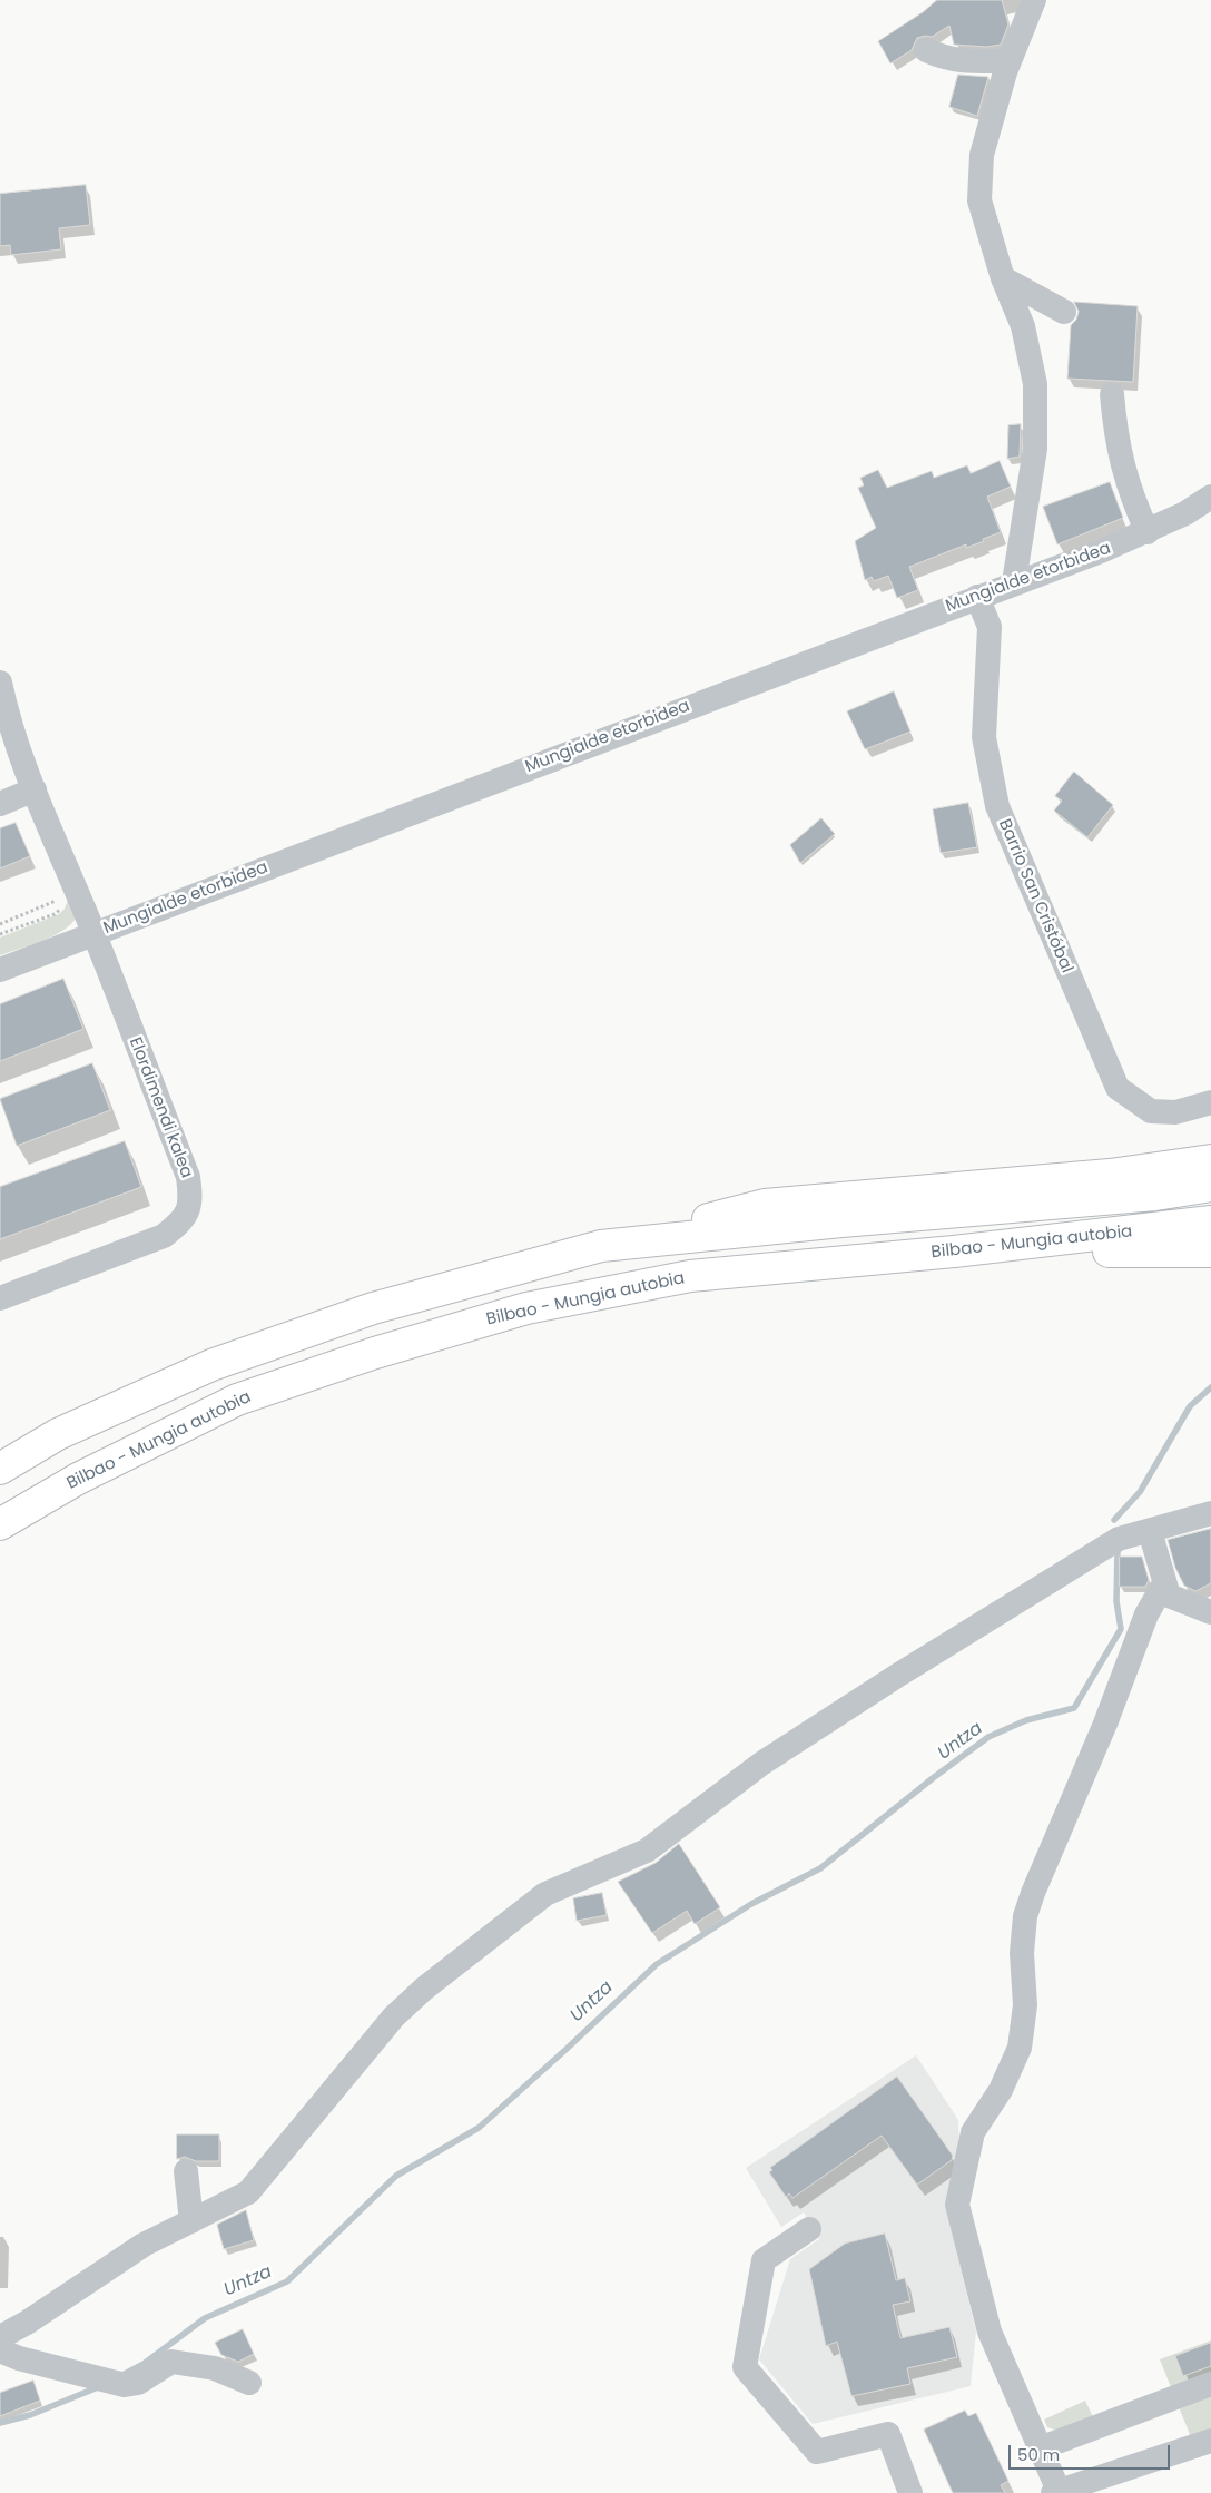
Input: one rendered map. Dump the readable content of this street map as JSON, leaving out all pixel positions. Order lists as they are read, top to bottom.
{
  "streets": {
    "highway": ["Bilbao - Mungia autobia"],
    "street": ["Mungialde etorbidea", "Barrio San Cristóbal", "Elordimendi kalea"]
  },
  "crossings": [
    ["Mungialde etorbidea", "Barrio San Cristóbal"],
    ["Mungialde etorbidea", "Elordimendi kalea"]
  ],
  "water": ["Untza"],
  "scale_bar": "50 m"
}
